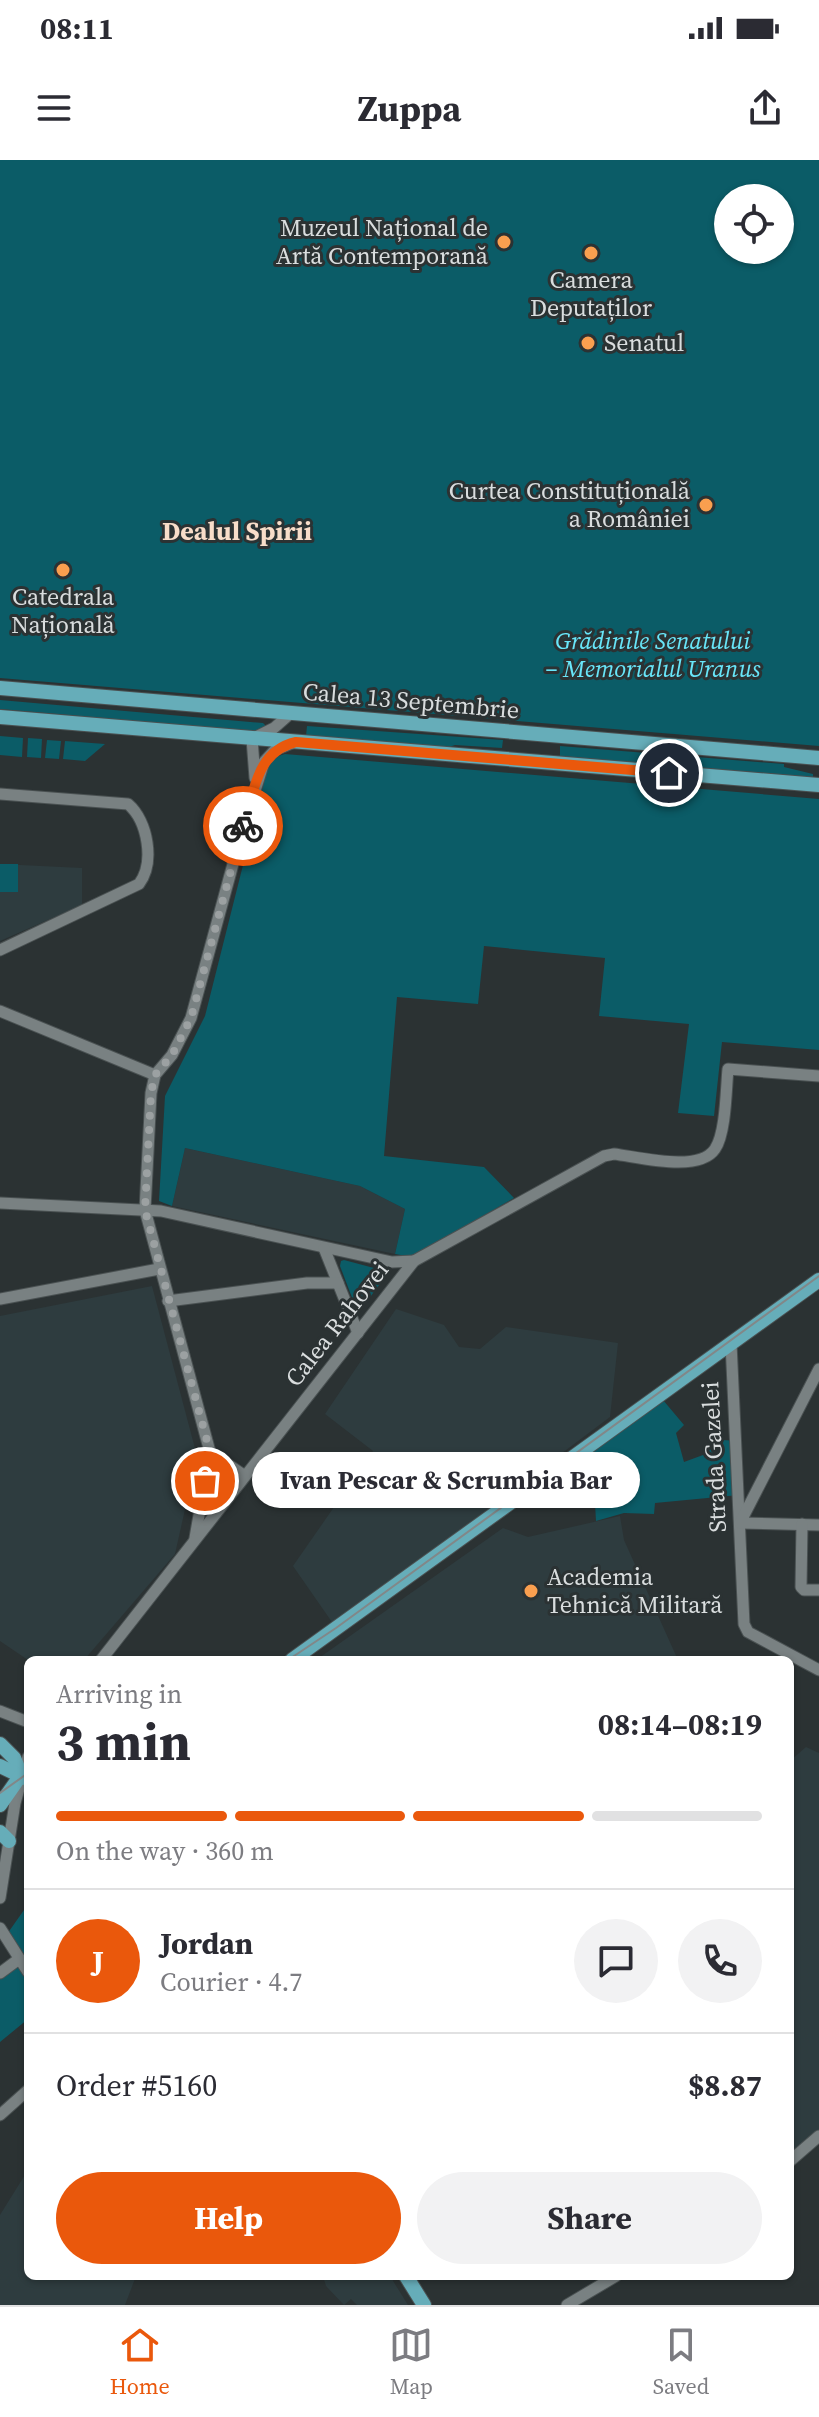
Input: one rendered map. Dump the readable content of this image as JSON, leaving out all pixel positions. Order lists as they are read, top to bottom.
{
  "streets": {
    "main road": ["Calea 13 Septembrie"],
    "street": ["Calea Rahovei", "Strada Gazelei"]
  },
  "districts": ["Dealul Spirii"],
  "parks": ["Grădinile Senatului – Memorialul Uranus"],
  "places": [
    "Muzeul Național de Artă Contemporană",
    "Camera Deputaților",
    "Senatul",
    "Curtea Constituțională a României",
    "Catedrala Națională",
    "Ivan Pescar & Scrumbia Bar",
    "Academia Tehnică Militară"
  ],
  "page": {
    "status": "08:11",
    "header": "Zuppa",
    "bubble": "Ivan Pescar & Scrumbia Bar",
    "heading": ["3 min", "Arriving in", "08:14–08:19"],
    "panel": [
      "Jordan",
      "Courier · 4.7",
      "Order #5160",
      "$8.87"
    ],
    "bar": "On the way · 360 m",
    "round": "J",
    "buttons": ["Help", "Share"],
    "tabs": ["Home", "Map", "Saved"]
  }
}
